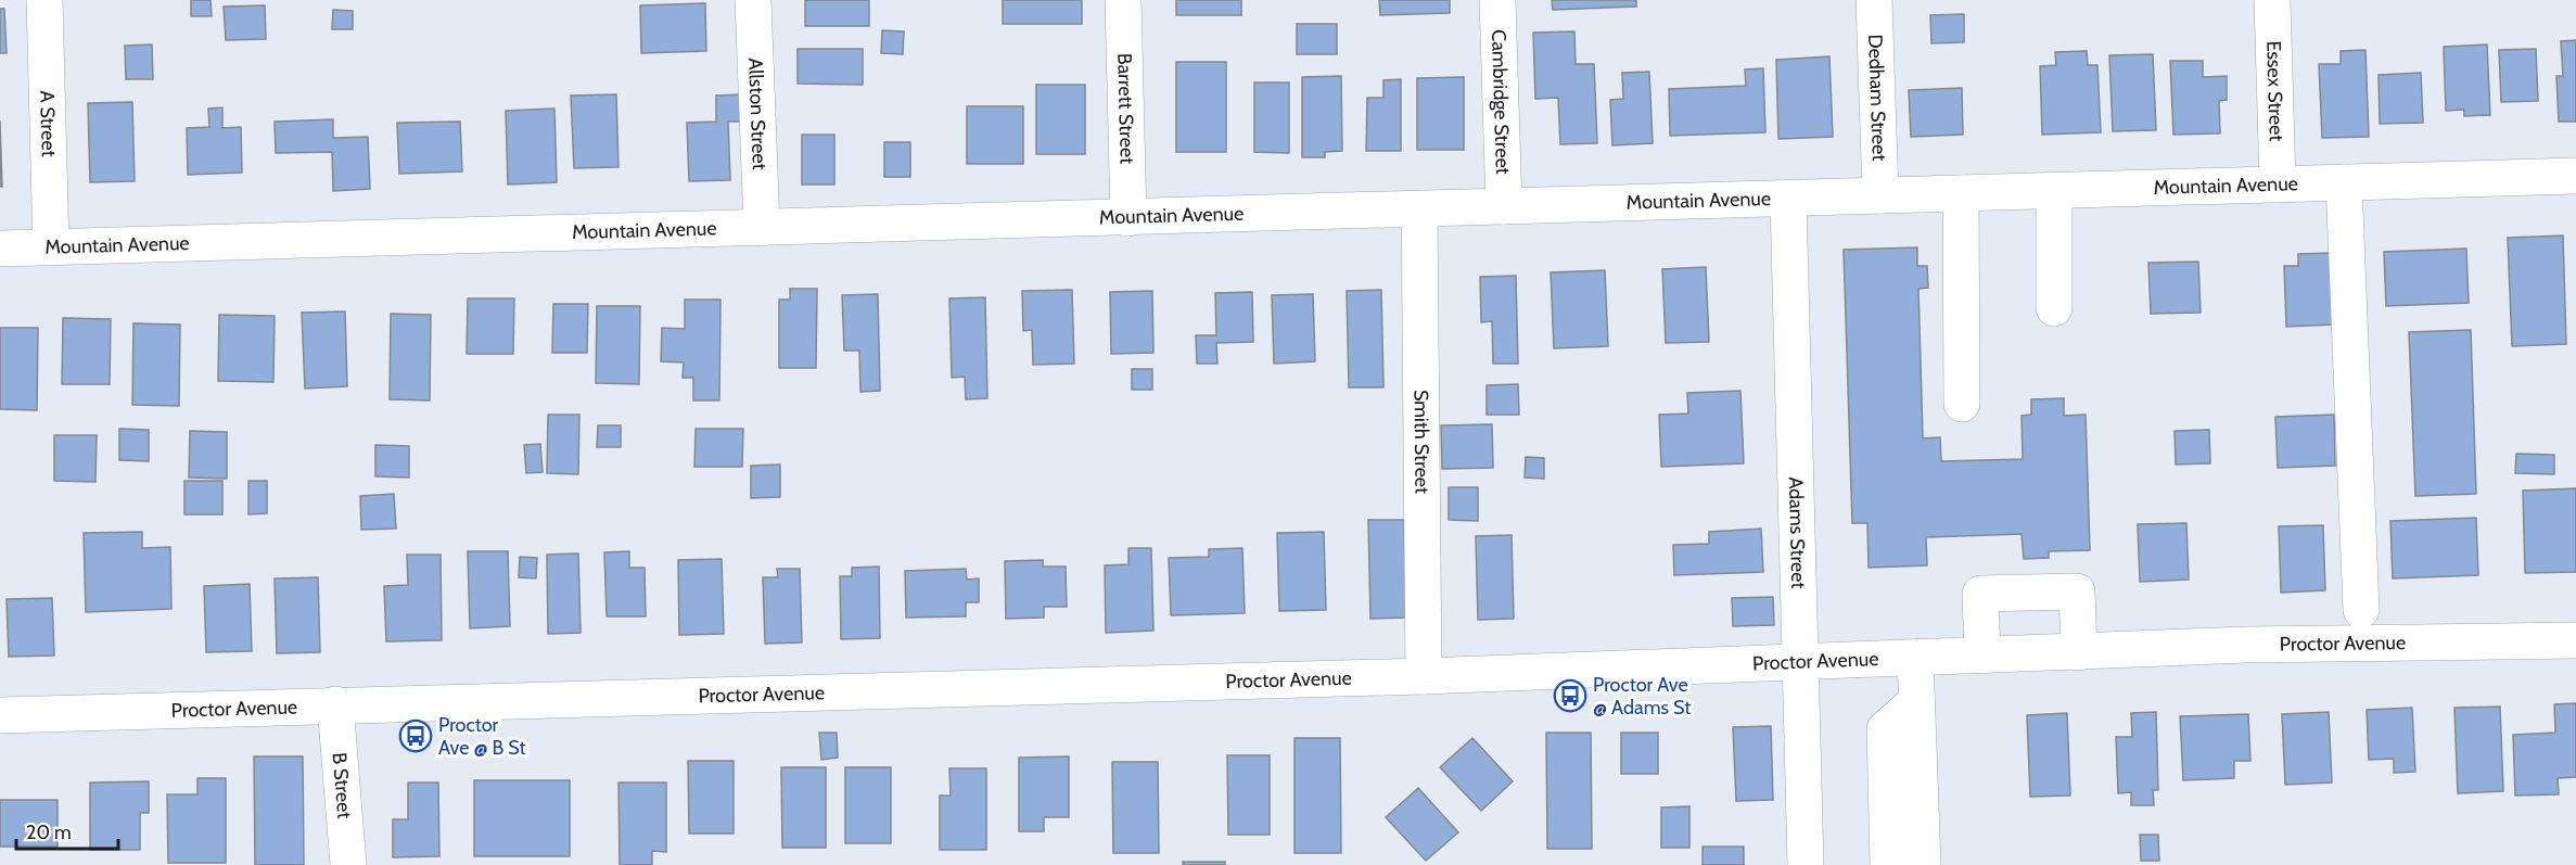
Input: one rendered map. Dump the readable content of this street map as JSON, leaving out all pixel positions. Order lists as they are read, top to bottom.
{
  "streets": {
    "street": [
      "Essex Street",
      "Dedham Street",
      "Cambridge Street",
      "Barrett Street",
      "Allston Street",
      "A Street",
      "Mountain Avenue",
      "Smith Street",
      "Adams Street",
      "Proctor Avenue",
      "B Street"
    ]
  },
  "crossings": [
    ["Essex Street", "Mountain Avenue"],
    ["Dedham Street", "Mountain Avenue"],
    ["Cambridge Street", "Mountain Avenue"],
    ["Barrett Street", "Mountain Avenue"],
    ["Allston Street", "Mountain Avenue"],
    ["A Street", "Mountain Avenue"],
    ["Mountain Avenue", "Smith Street"],
    ["Mountain Avenue", "Adams Street"],
    ["Smith Street", "Proctor Avenue"],
    ["Adams Street", "Proctor Avenue"],
    ["Proctor Avenue", "B Street"]
  ],
  "places": {
    "bus stop": ["Proctor Ave @ Adams St", "Proctor Ave @ B St"]
  },
  "scale_bar": "20 m"
}
